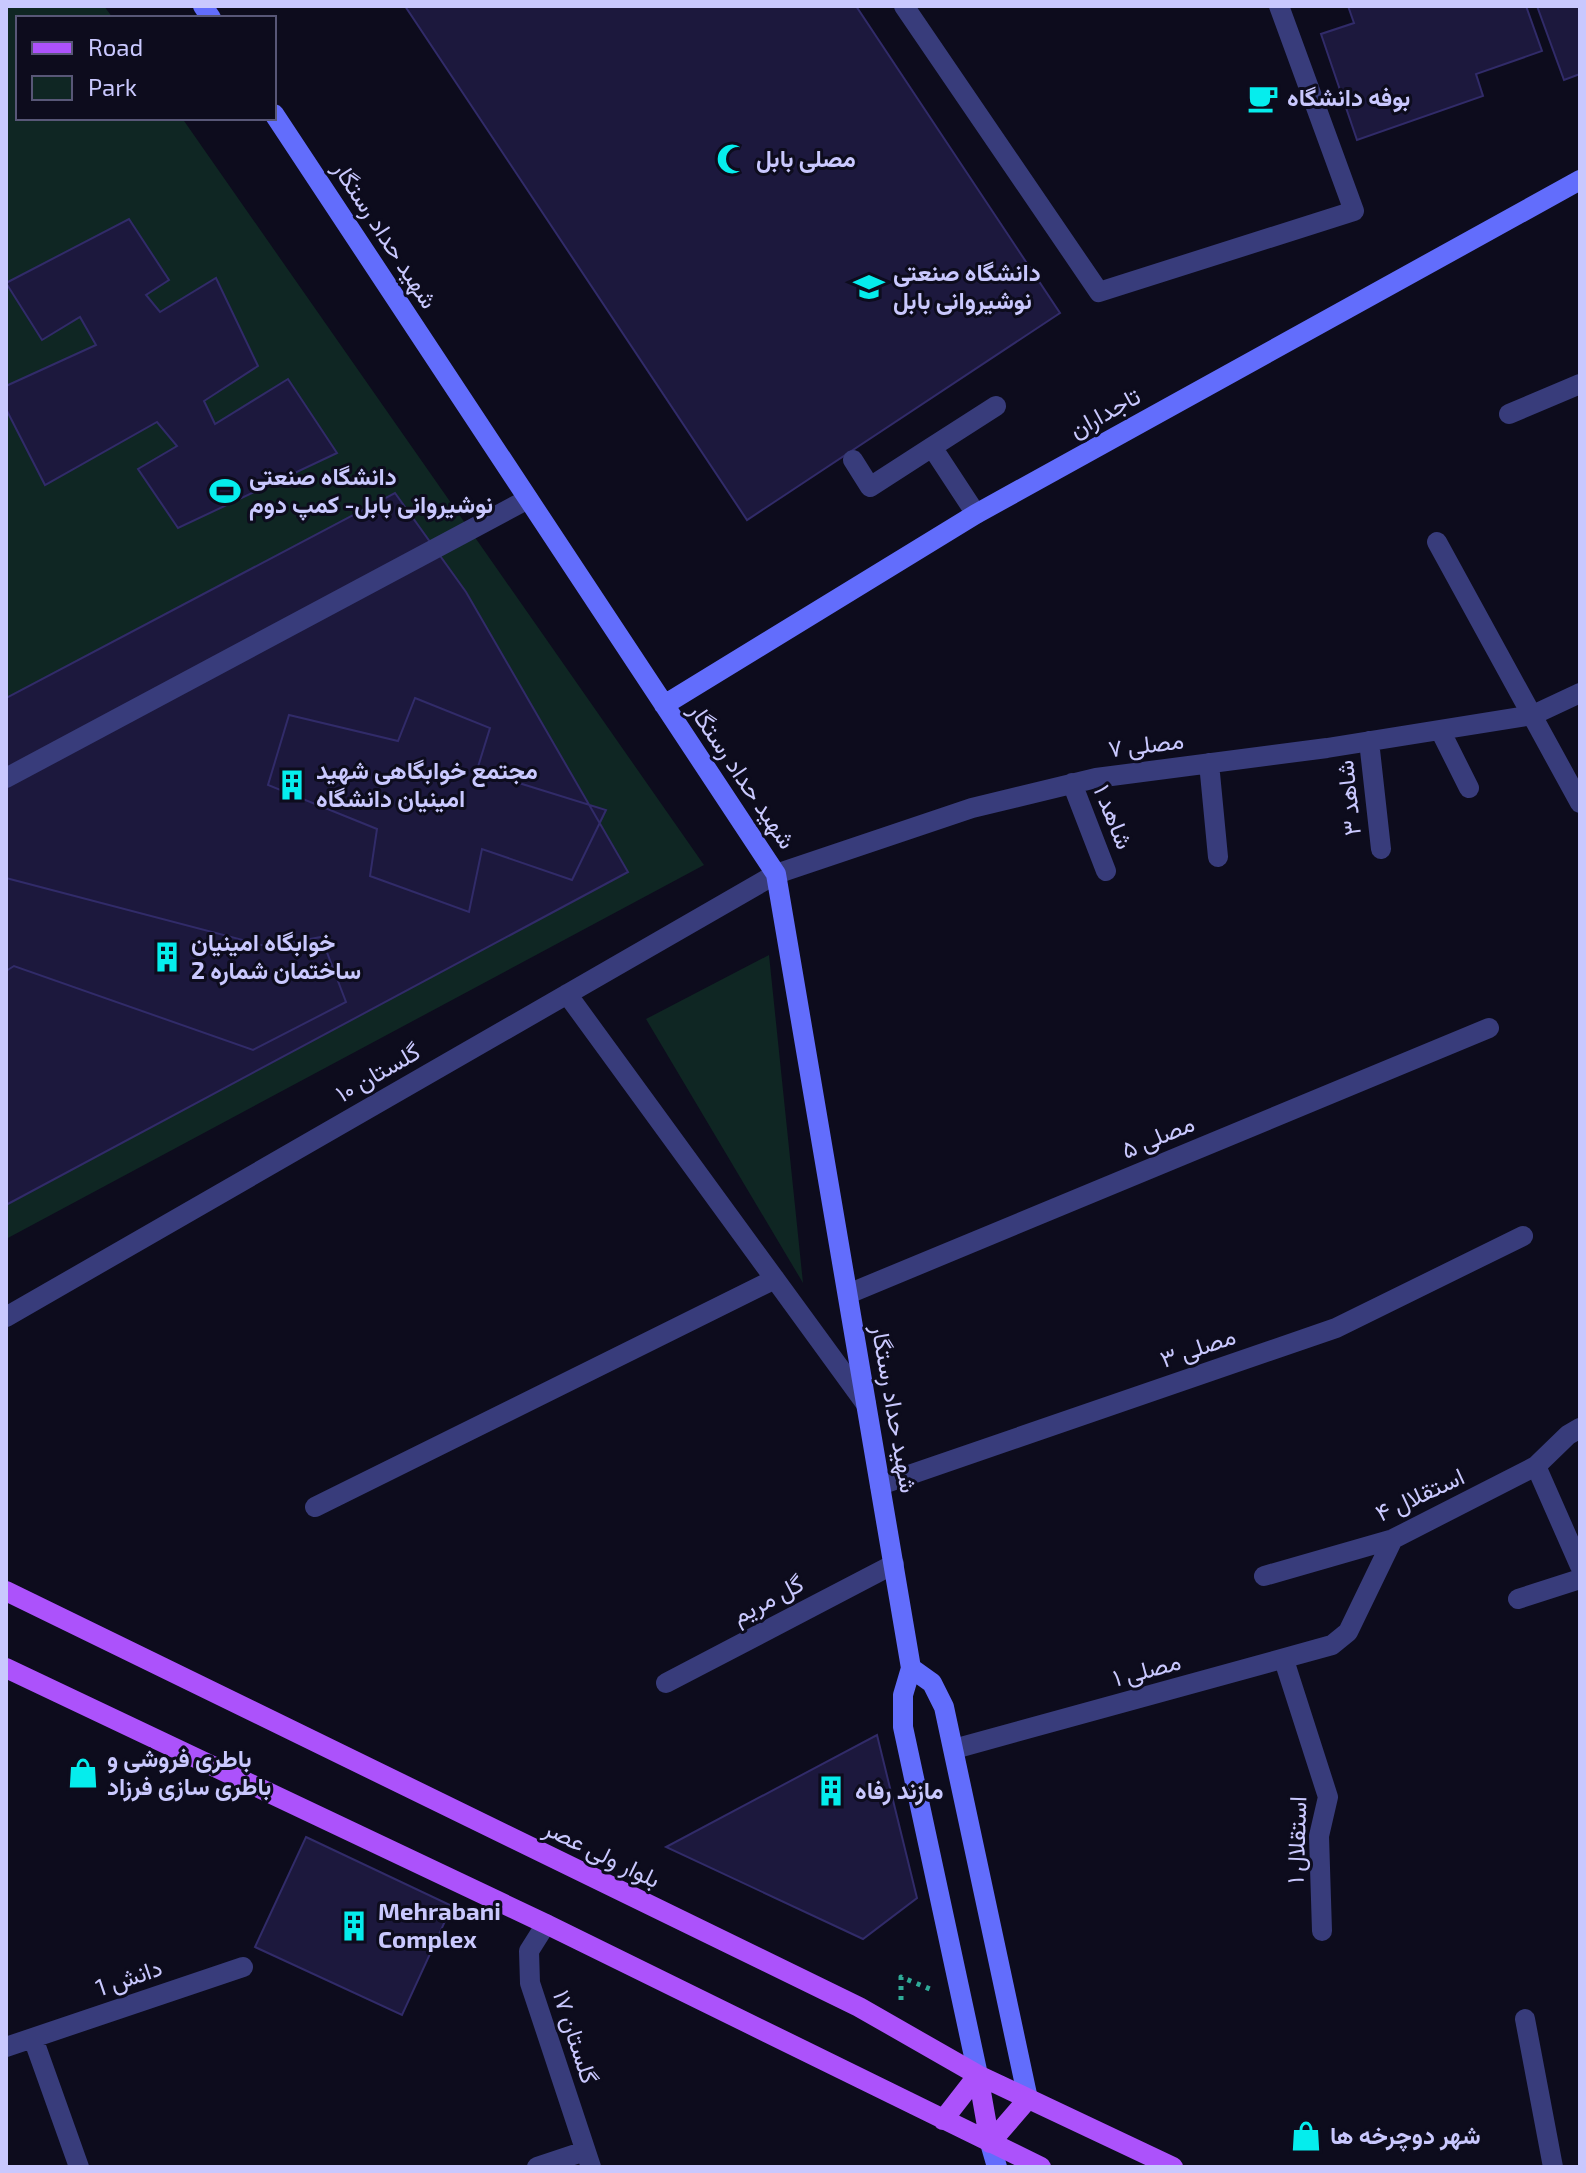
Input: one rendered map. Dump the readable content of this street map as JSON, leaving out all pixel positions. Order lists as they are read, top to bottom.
{
  "streets": {
    "main road": ["شهید حداد رستگار", "تاجداران", "بلوار ولی عصر"],
    "street": [
      "مصلی ۷",
      "شاهد ۳",
      "شاهد ۱",
      "گلستان ۱۰",
      "مصلی ۵",
      "مصلی ۳",
      "استقلال ۴",
      "گل مریم",
      "مصلی ۱",
      "استقلال ۱",
      "دانش 1",
      "گلستان ۱۷"
    ]
  },
  "crossings": [
    ["شهید حداد رستگار", "تاجداران"],
    ["شهید حداد رستگار", "مصلی ۷"],
    ["شهید حداد رستگار", "گلستان ۱۰"],
    ["شهید حداد رستگار", "مصلی ۵"],
    ["شهید حداد رستگار", "مصلی ۳"],
    ["شهید حداد رستگار", "گل مریم"],
    ["شهید حداد رستگار", "بلوار ولی عصر"],
    ["مصلی ۷", "شاهد ۳"],
    ["مصلی ۷", "شاهد ۱"],
    ["مصلی ۷", "گلستان ۱۰"],
    ["استقلال ۴", "مصلی ۱"],
    ["مصلی ۱", "استقلال ۱"]
  ],
  "places": {
    "cafe": ["بوفه دانشگاه"],
    "mosque": ["مصلی بابل"],
    "school or university": ["دانشگاه صنعتی نوشیروانی بابل"],
    "sports": ["دانشگاه صنعتی نوشیروانی بابل- کمپ دوم"],
    "building": [
      "مجتمع خوابگاهی شهید امینیان دانشگاه",
      "خوابگاه امینیان ساختمان شماره 2",
      "مازند رفاه",
      "Mehrabani Complex"
    ],
    "shop": ["باطری فروشی و باطری سازی فرزاد", "شهر دوچرخه ها"]
  },
  "legend": ["Road", "Park"]
}
